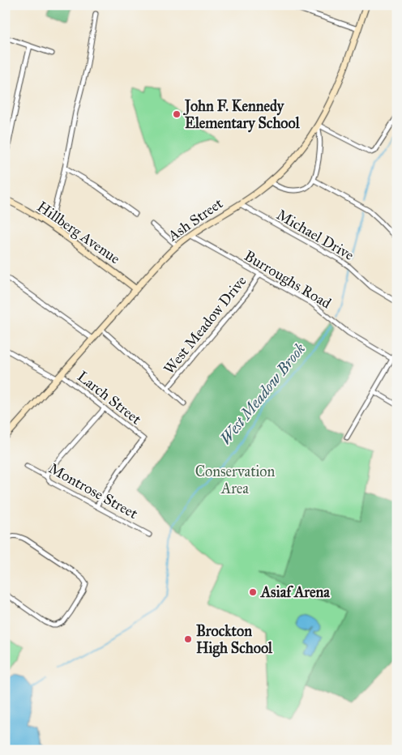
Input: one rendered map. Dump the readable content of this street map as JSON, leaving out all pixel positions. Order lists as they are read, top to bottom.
{
  "streets": {
    "street": [
      "Ash Street",
      "Hillberg Avenue",
      "Michael Drive",
      "Burroughs Road",
      "West Meadow Drive",
      "Larch Street",
      "Montrose Street"
    ]
  },
  "crossings": [
    ["Ash Street", "Hillberg Avenue"],
    ["Ash Street", "Michael Drive"],
    ["Ash Street", "Burroughs Road"],
    ["Ash Street", "Larch Street"],
    ["Burroughs Road", "West Meadow Drive"],
    ["Larch Street", "Montrose Street"]
  ],
  "water": ["West Meadow Brook"],
  "parks": ["Conservation Area"],
  "places": ["John F. Kennedy Elementary School", "Asiaf Arena", "Brockton High School"]
}
